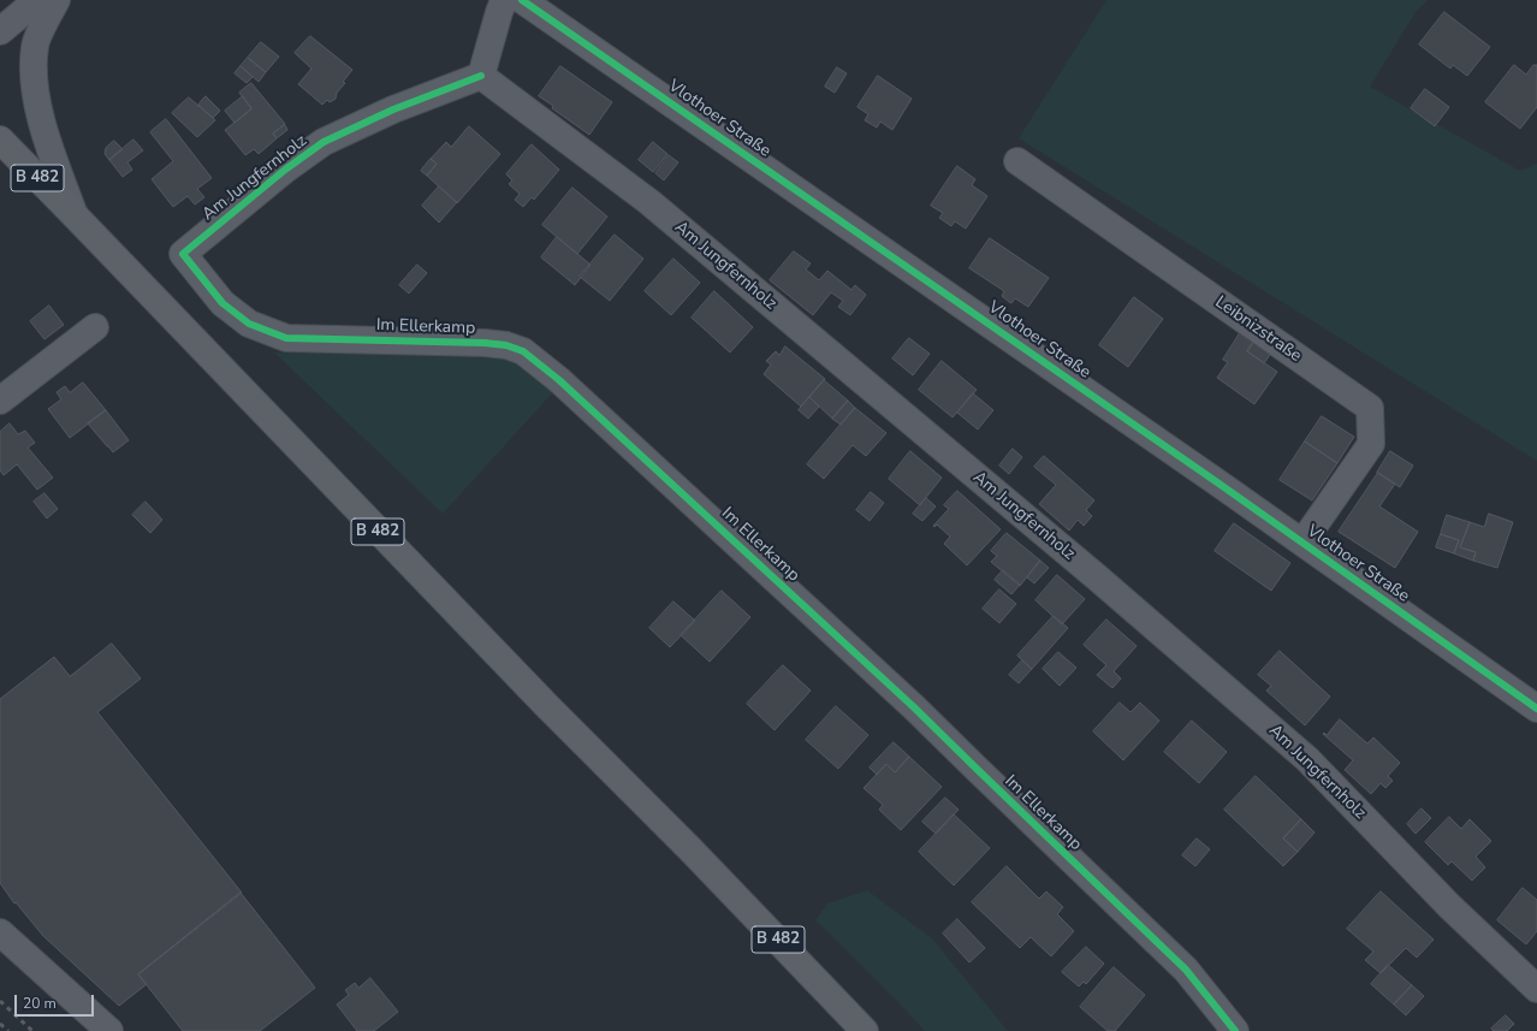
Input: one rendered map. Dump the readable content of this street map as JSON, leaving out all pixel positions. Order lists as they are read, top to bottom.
{
  "streets": {
    "main road": ["B 482"],
    "street": [
      "Vlothoer Straße",
      "Am Jungfernholz",
      "Im Ellerkamp",
      "Leibnizstraße"
    ]
  },
  "crossings": [
    ["Vlothoer Straße", "Leibnizstraße"],
    ["Am Jungfernholz", "Im Ellerkamp"]
  ],
  "scale_bar": "20 m"
}
